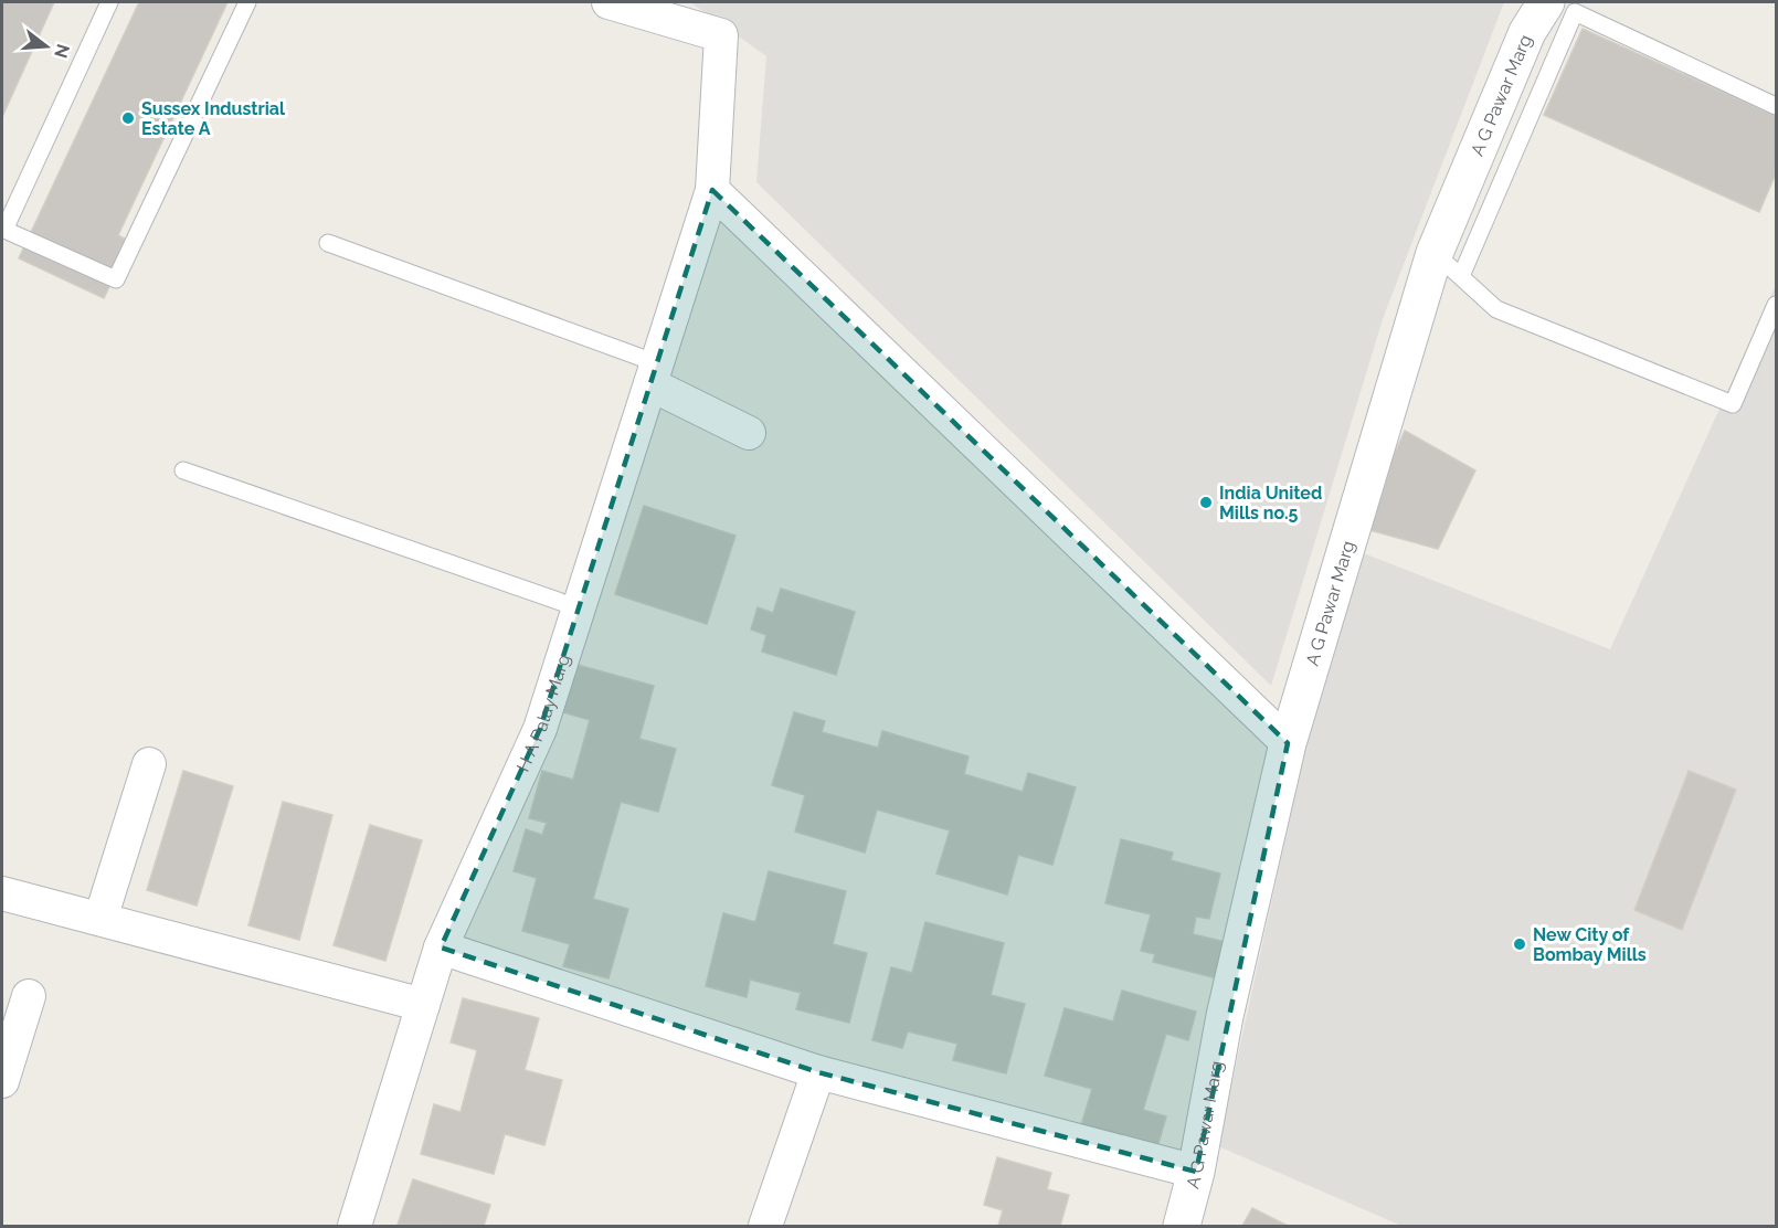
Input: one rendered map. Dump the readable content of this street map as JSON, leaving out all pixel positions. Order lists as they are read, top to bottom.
{
  "streets": {
    "street": ["A G Pawar Marg", "H A Palay Marg"]
  },
  "places": ["Sussex Industrial Estate A", "India United Mills no.5", "New City of Bombay Mills"],
  "north": "right"
}
